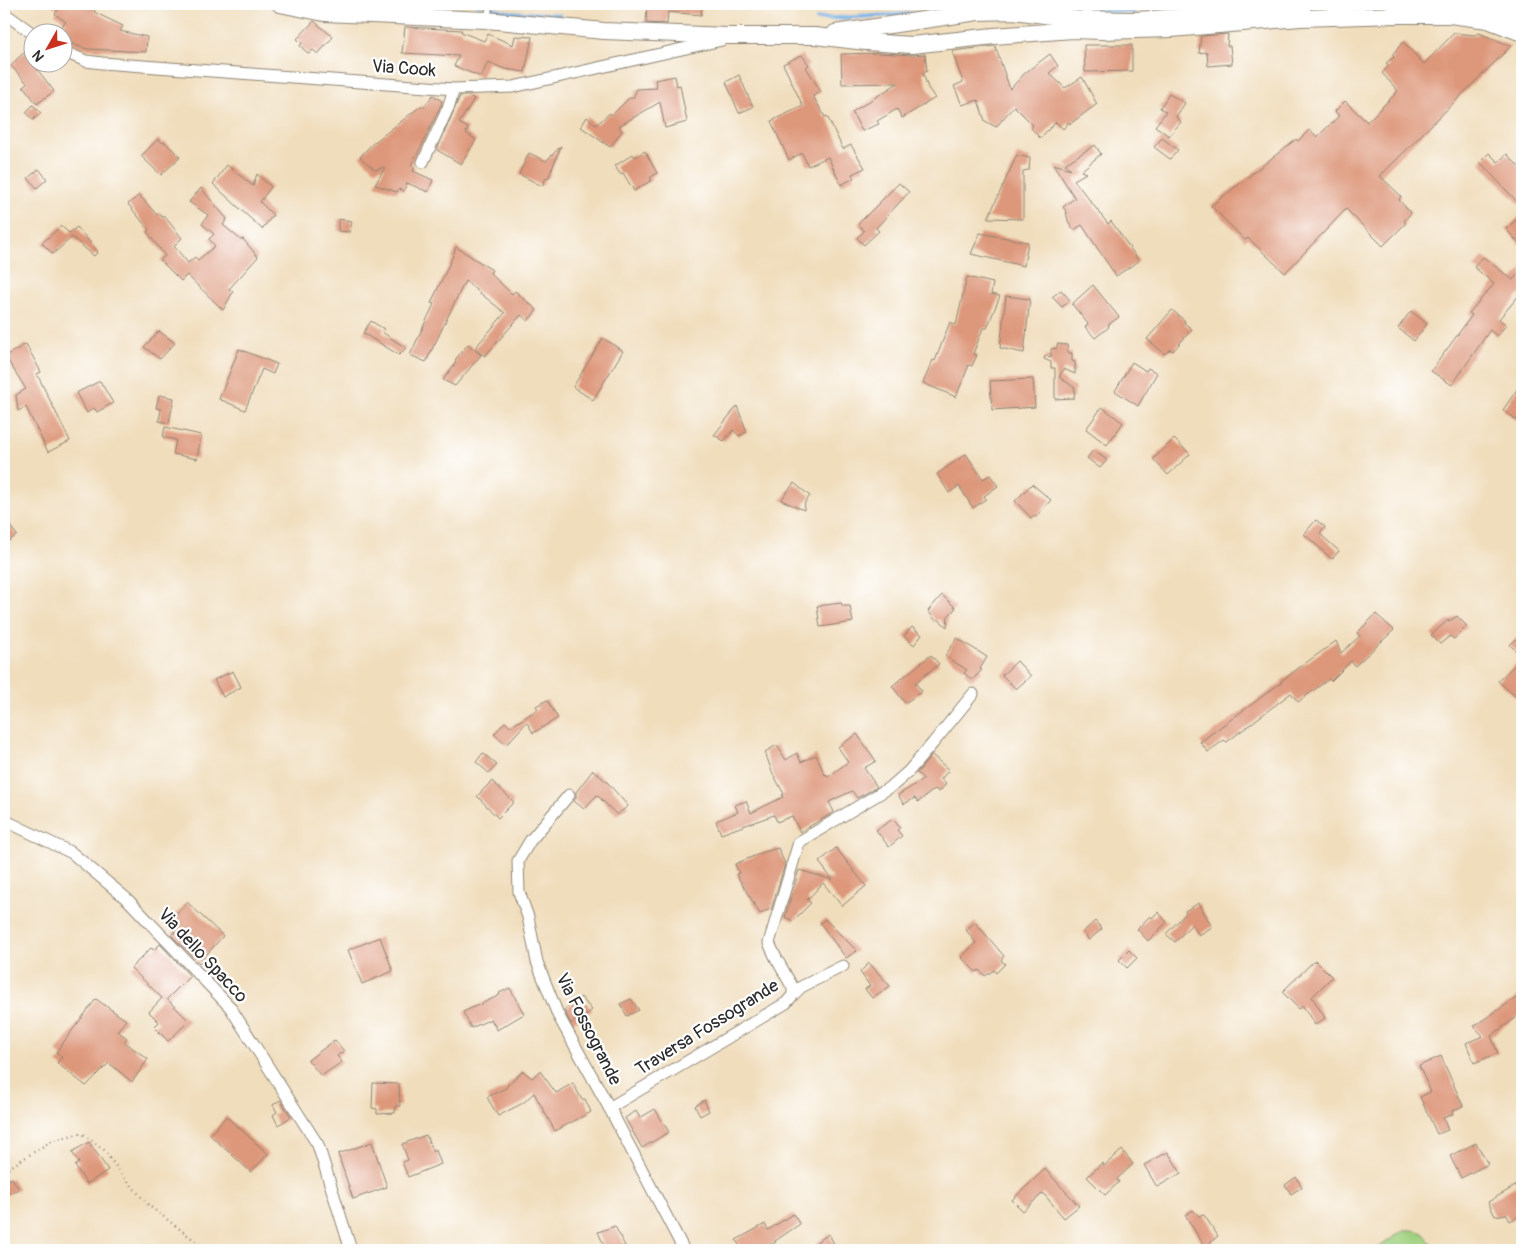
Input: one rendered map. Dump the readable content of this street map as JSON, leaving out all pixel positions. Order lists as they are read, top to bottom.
{
  "streets": {
    "street": [
      "Via Cook",
      "Via dello Spacco",
      "Traversa Fossogrande",
      "Via Fossogrande"
    ]
  },
  "crossings": [
    ["Traversa Fossogrande", "Via Fossogrande"]
  ],
  "north": "bottom left"
}
